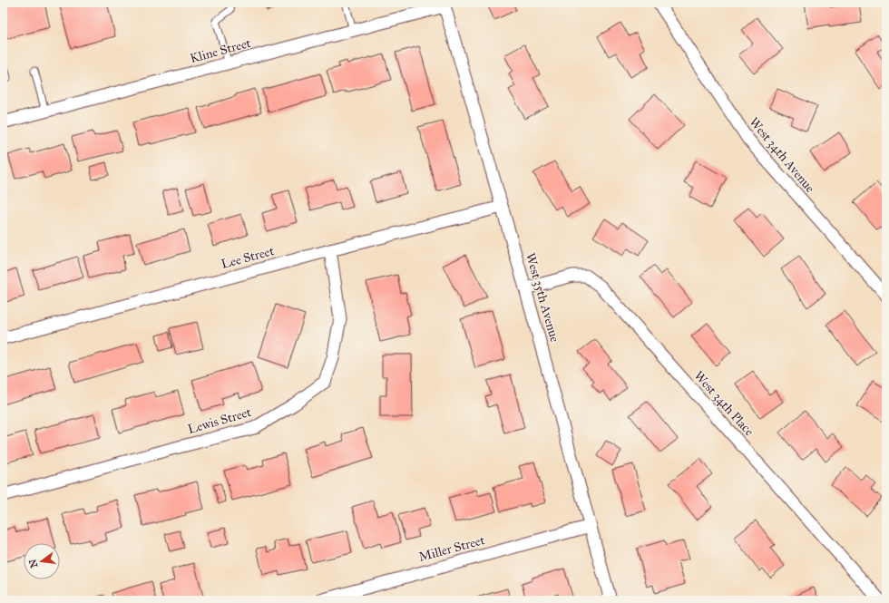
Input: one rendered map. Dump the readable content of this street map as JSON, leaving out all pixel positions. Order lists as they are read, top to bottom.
{
  "streets": {
    "street": [
      "Kline Street",
      "West 34th Avenue",
      "Lee Street",
      "West 35th Avenue",
      "West 34th Place",
      "Lewis Street",
      "Miller Street"
    ]
  },
  "crossings": [
    ["Kline Street", "West 35th Avenue"],
    ["Lee Street", "West 35th Avenue"],
    ["Lee Street", "Lewis Street"],
    ["West 35th Avenue", "West 34th Place"],
    ["West 35th Avenue", "Miller Street"]
  ],
  "north": "left"
}
